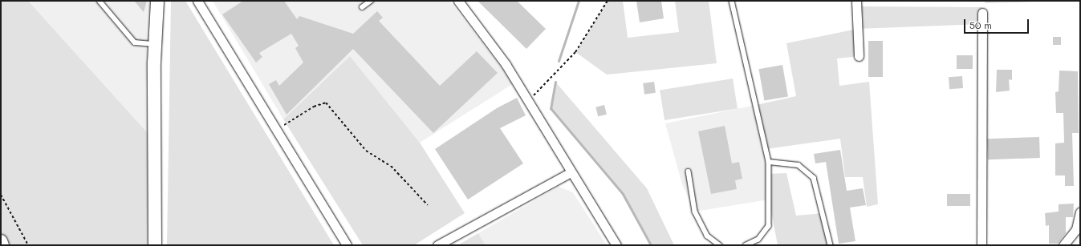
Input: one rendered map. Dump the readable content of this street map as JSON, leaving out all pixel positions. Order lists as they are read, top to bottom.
{
  "scale_bar": "50 m"
}
